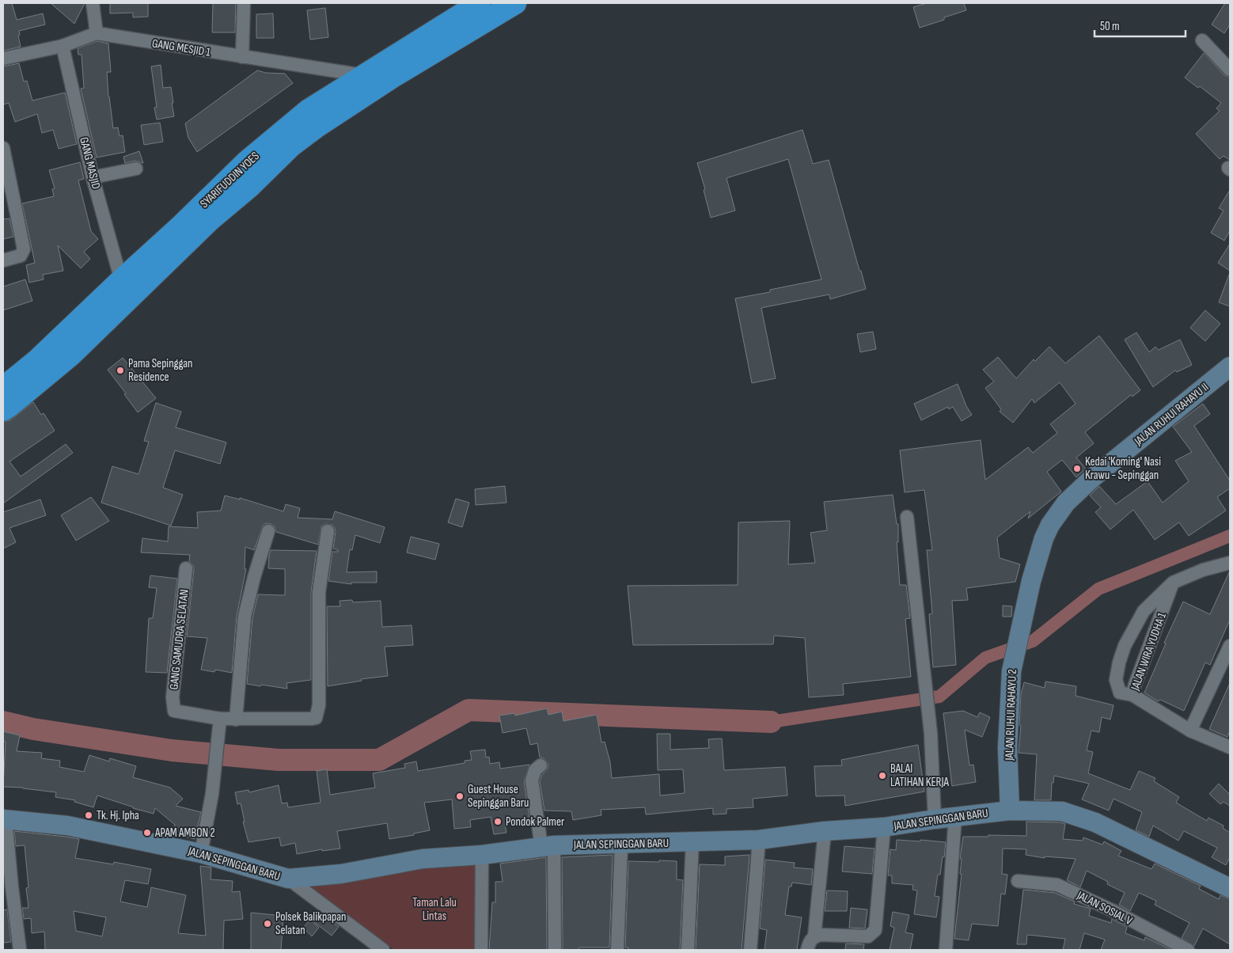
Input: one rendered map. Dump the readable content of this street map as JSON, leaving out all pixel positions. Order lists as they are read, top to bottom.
{
  "streets": {
    "highway": ["SYARIFUDDIN YOES"],
    "street": [
      "GANG MESJID 1",
      "GANG MASJID",
      "JALAN RUHUI RAHAYU II",
      "GANG SAMUDRA SELATAN",
      "JALAN WIRA YUDHA 1",
      "JALAN RUHUI RAHAYU 2",
      "JALAN SEPINGGAN BARU",
      "JALAN SOSIAL V"
    ]
  },
  "crossings": [
    ["GANG MESJID 1", "GANG MASJID"],
    ["GANG MESJID 1", "SYARIFUDDIN YOES"],
    ["GANG MASJID", "SYARIFUDDIN YOES"],
    ["JALAN RUHUI RAHAYU II", "JALAN RUHUI RAHAYU 2"],
    ["JALAN RUHUI RAHAYU 2", "JALAN SEPINGGAN BARU"]
  ],
  "parks": ["Taman Lalu Lintas"],
  "places": [
    "Pama Sepinggan Residence",
    "Kedai 'Koming' Nasi Krawu - Sepinggan",
    "BALAI LATIHAN KERJA",
    "Guest House Sepinggan Baru",
    "Tk. Hj. Ipha",
    "Pondok Palmer",
    "APAM AMBON 2",
    "Polsek Balikpapan Selatan"
  ],
  "scale_bar": "50 m"
}
